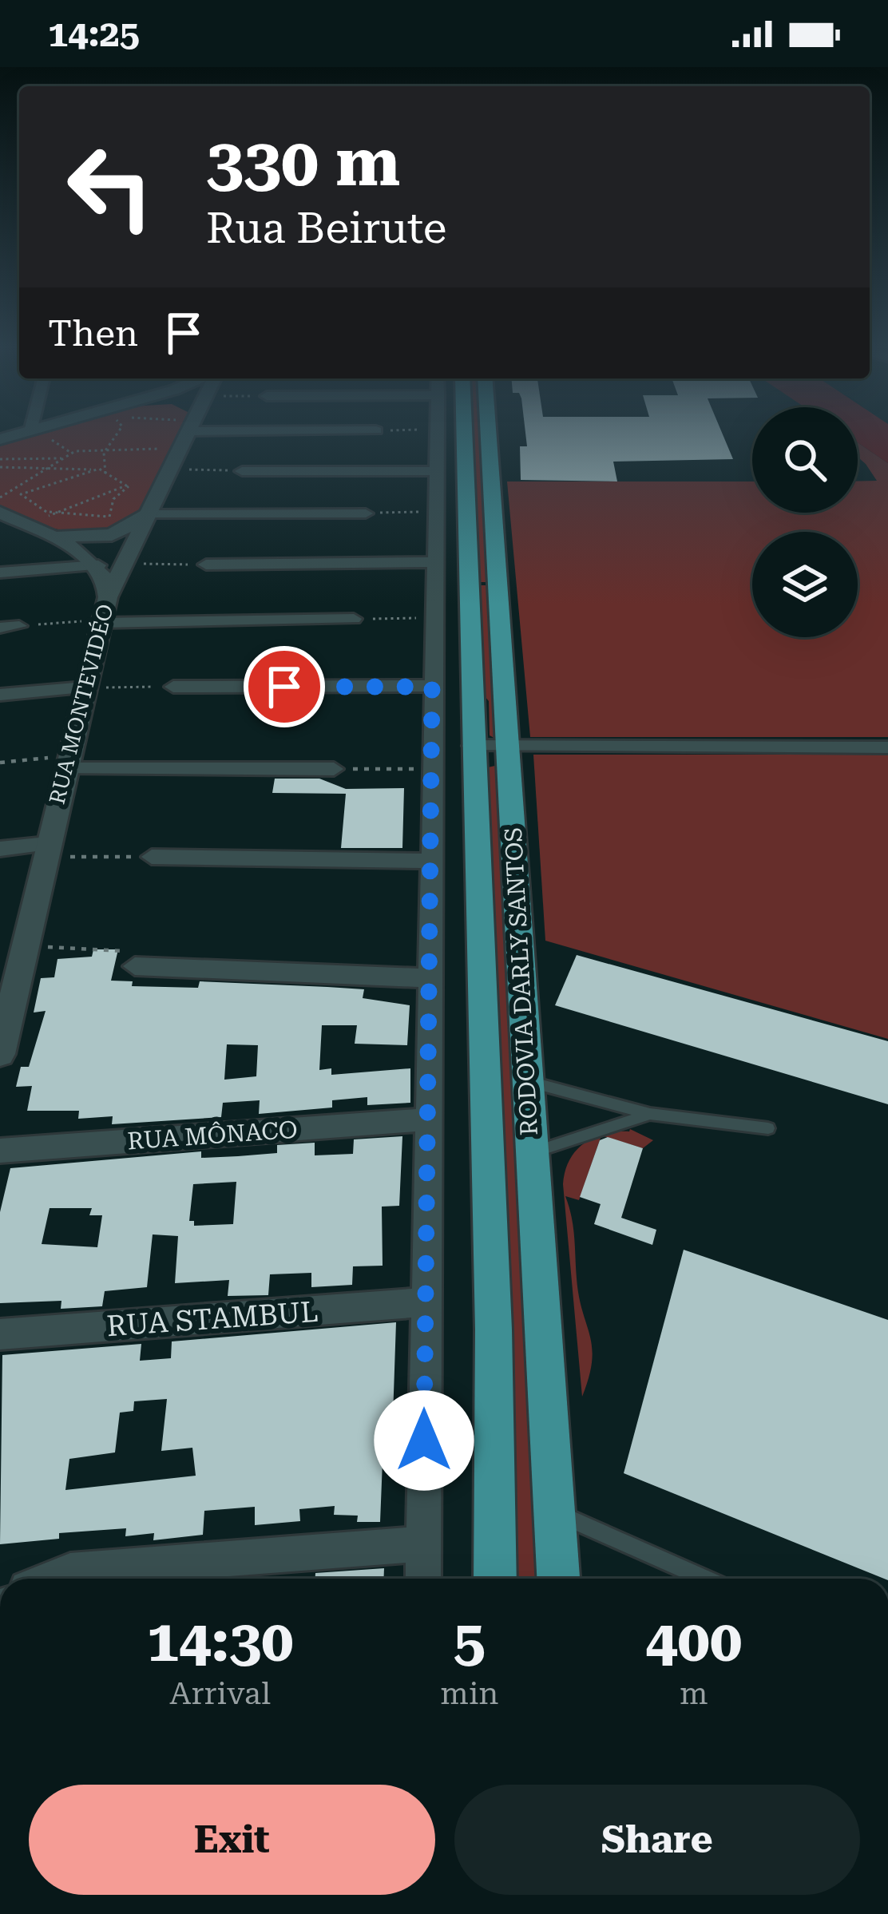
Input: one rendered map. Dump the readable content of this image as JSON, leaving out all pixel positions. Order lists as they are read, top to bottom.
{
  "streets": {
    "main road": ["RODOVIA DARLY SANTOS"],
    "street": ["RUA MONTEVIDÉO", "RUA MÔNACO", "RUA STAMBUL"]
  },
  "page": {
    "status": "14:25",
    "turn": ["330 m", "Rua Beirute"],
    "then": "Then",
    "eta": [
      "14:30",
      "Arrival",
      "5",
      "min",
      "400",
      "m"
    ],
    "buttons": ["Exit", "Share"]
  }
}
